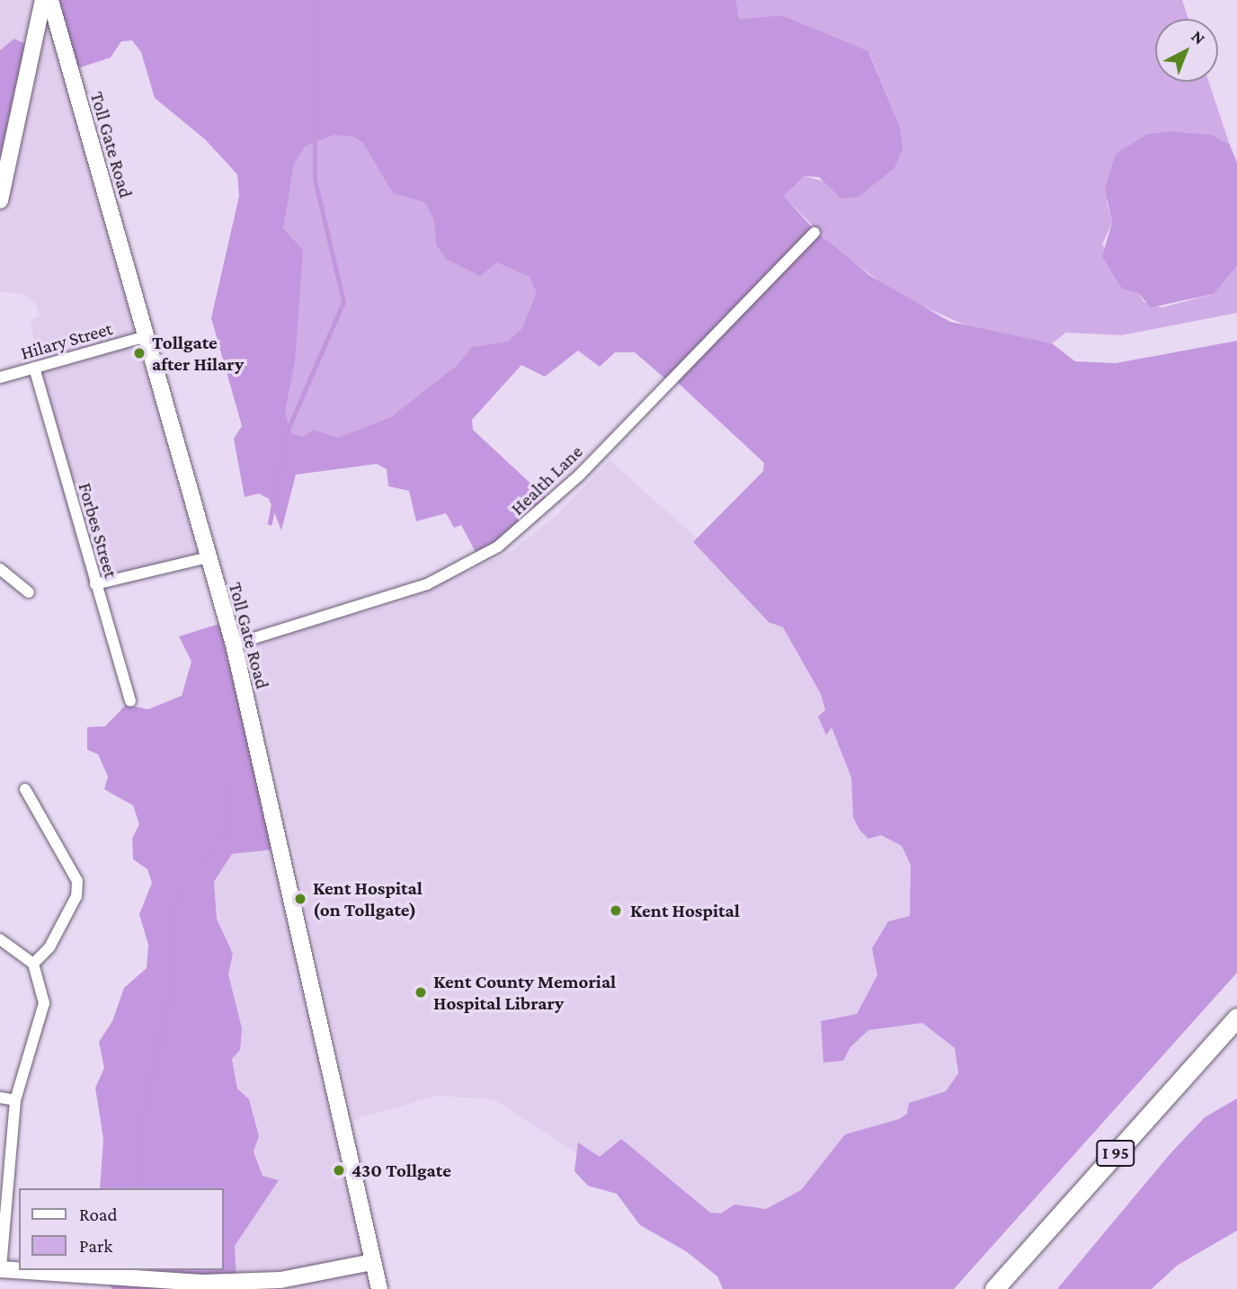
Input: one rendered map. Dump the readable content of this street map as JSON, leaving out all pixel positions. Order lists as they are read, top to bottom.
{
  "streets": {
    "highway": ["I 95"],
    "main road": ["Toll Gate Road"],
    "street": ["Hilary Street", "Health Lane", "Forbes Street"]
  },
  "crossings": [
    ["Toll Gate Road", "Hilary Street"],
    ["Toll Gate Road", "Health Lane"],
    ["Hilary Street", "Forbes Street"]
  ],
  "places": [
    "Tollgate after Hilary",
    "Kent Hospital (on Tollgate)",
    "Kent Hospital",
    "Kent County Memorial Hospital Library",
    "430 Tollgate"
  ],
  "legend": ["Road", "Park"],
  "north": "top right"
}
